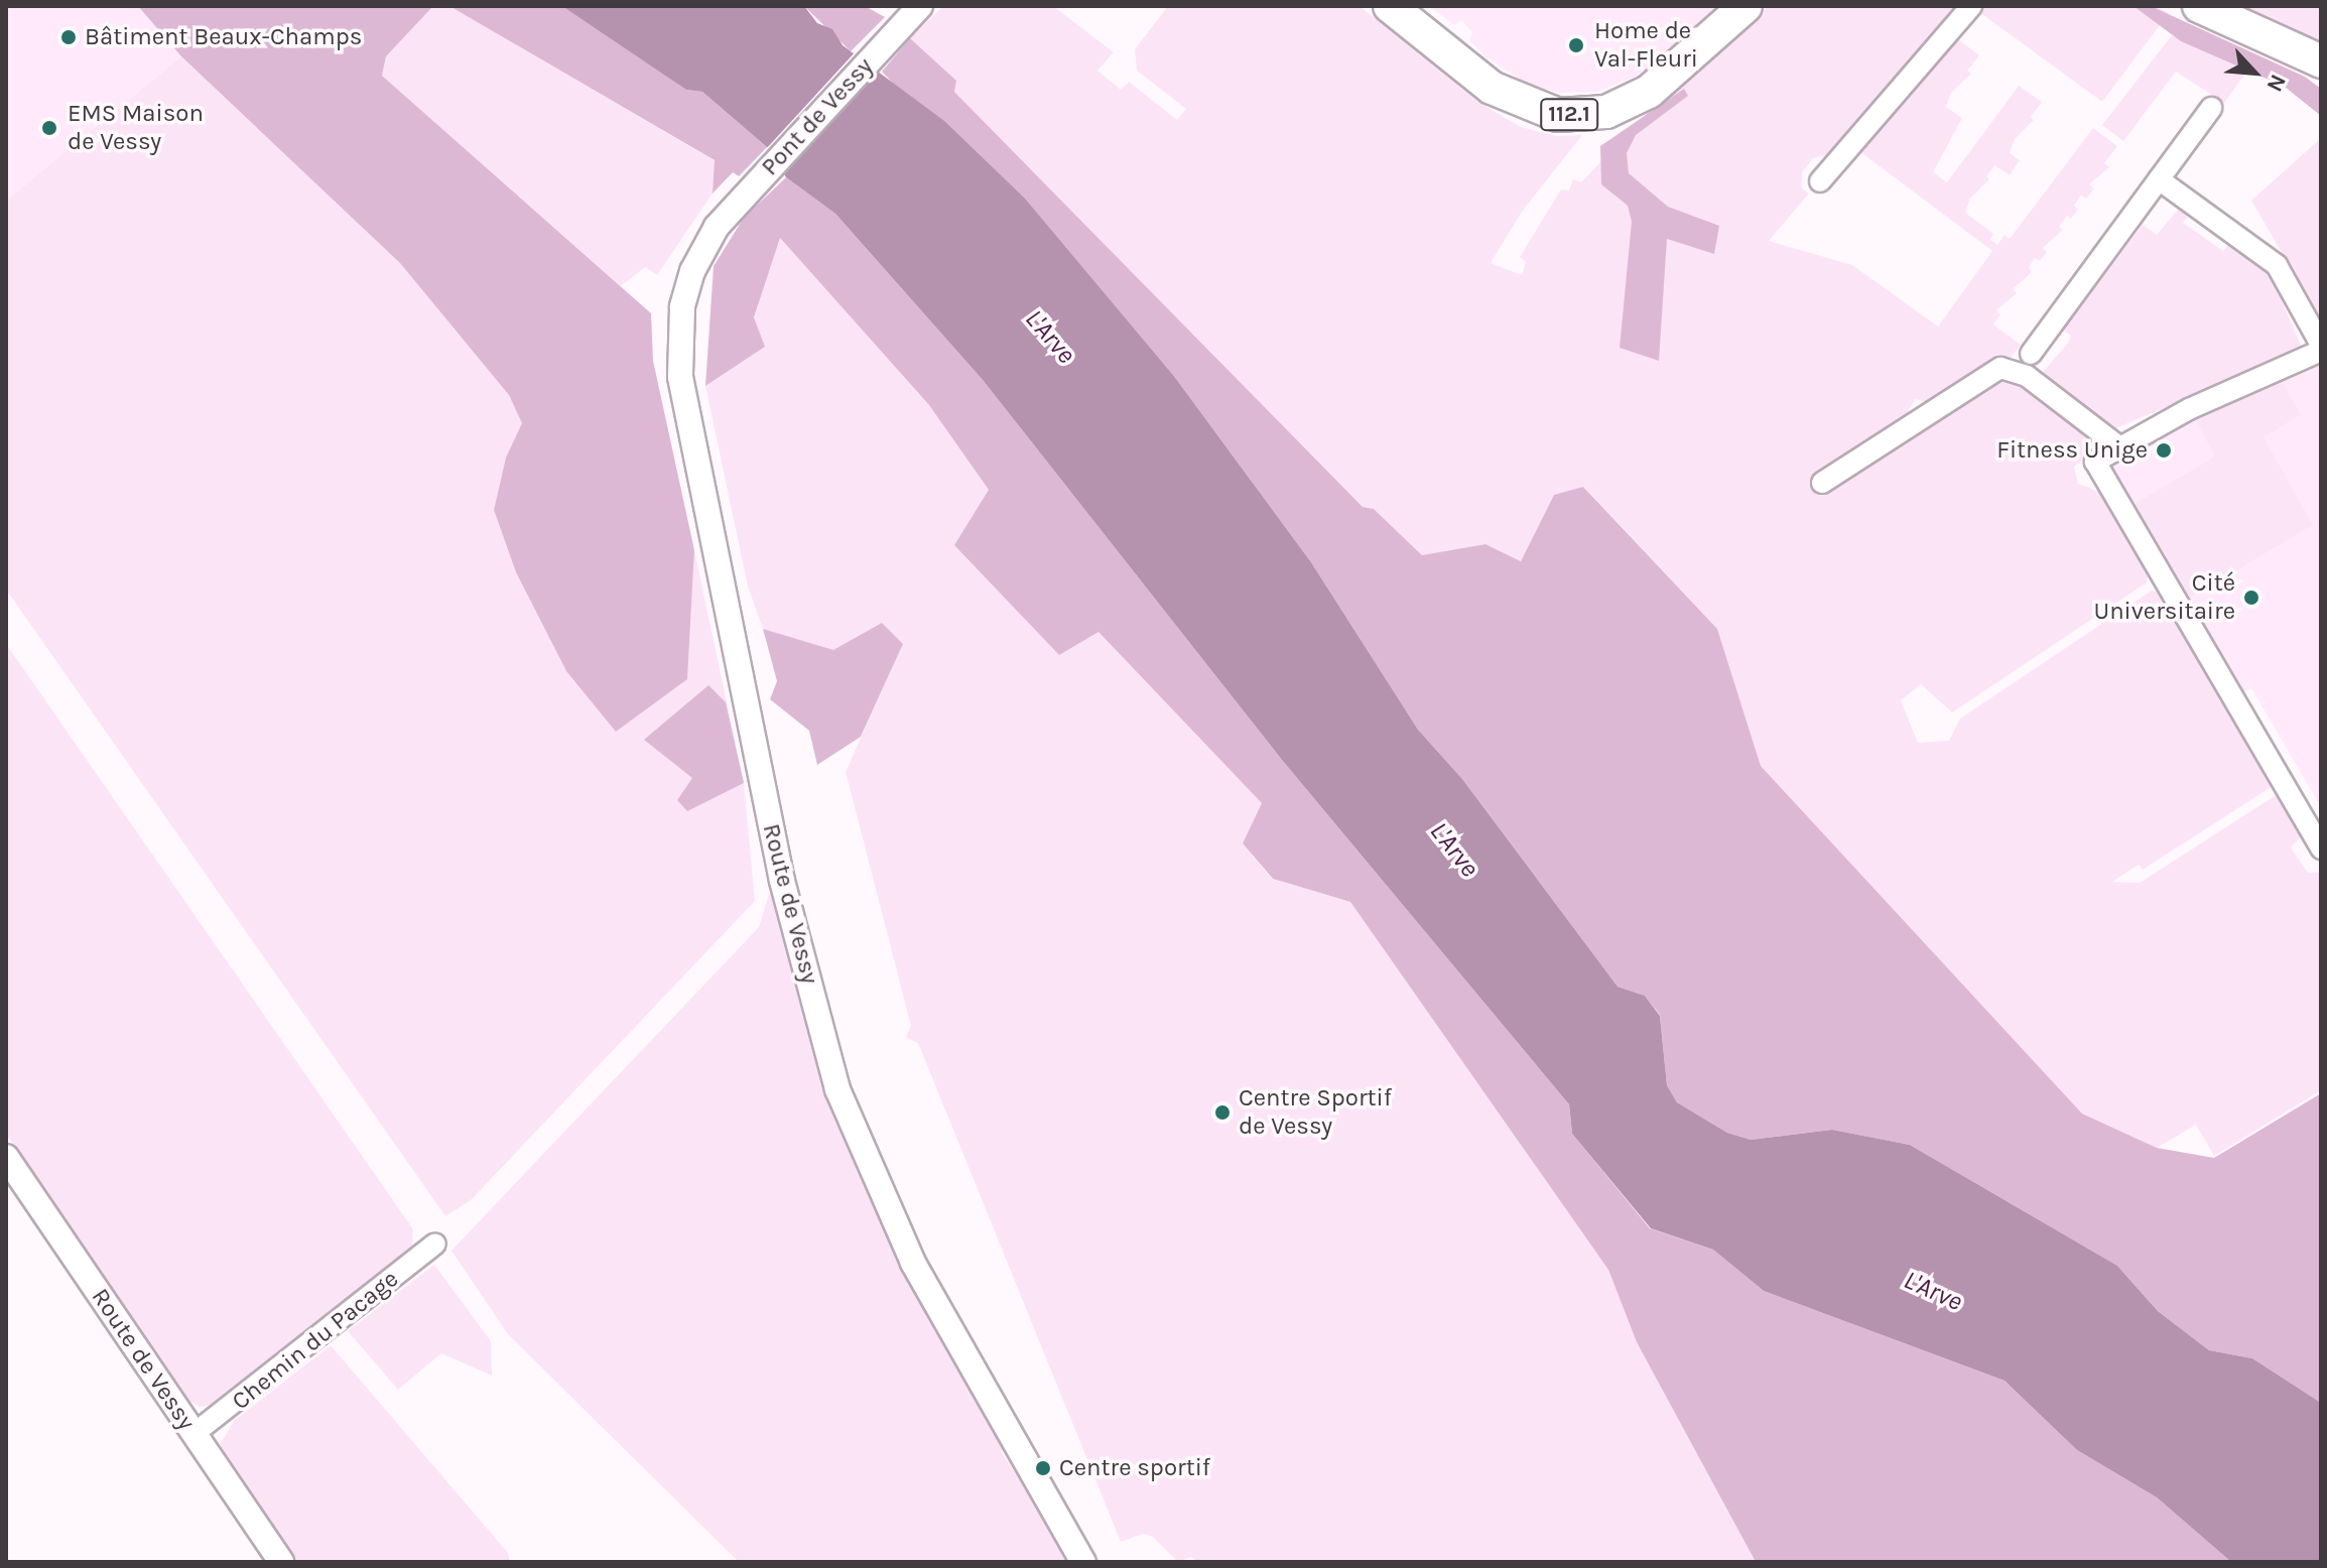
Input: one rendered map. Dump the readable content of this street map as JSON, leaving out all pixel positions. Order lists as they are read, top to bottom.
{
  "streets": {
    "main road": ["112.1"],
    "street": ["Pont de Vessy", "Route de Vessy", "Chemin du Pacage"]
  },
  "crossings": [
    ["Pont de Vessy", "Route de Vessy"],
    ["Route de Vessy", "Chemin du Pacage"]
  ],
  "water": ["L'Arve"],
  "places": [
    "Bâtiment Beaux-Champs",
    "Home de Val-Fleuri",
    "EMS Maison de Vessy",
    "Fitness Unige",
    "Cité Universitaire",
    "Centre Sportif de Vessy",
    "Centre sportif"
  ],
  "north": "bottom right"
}
